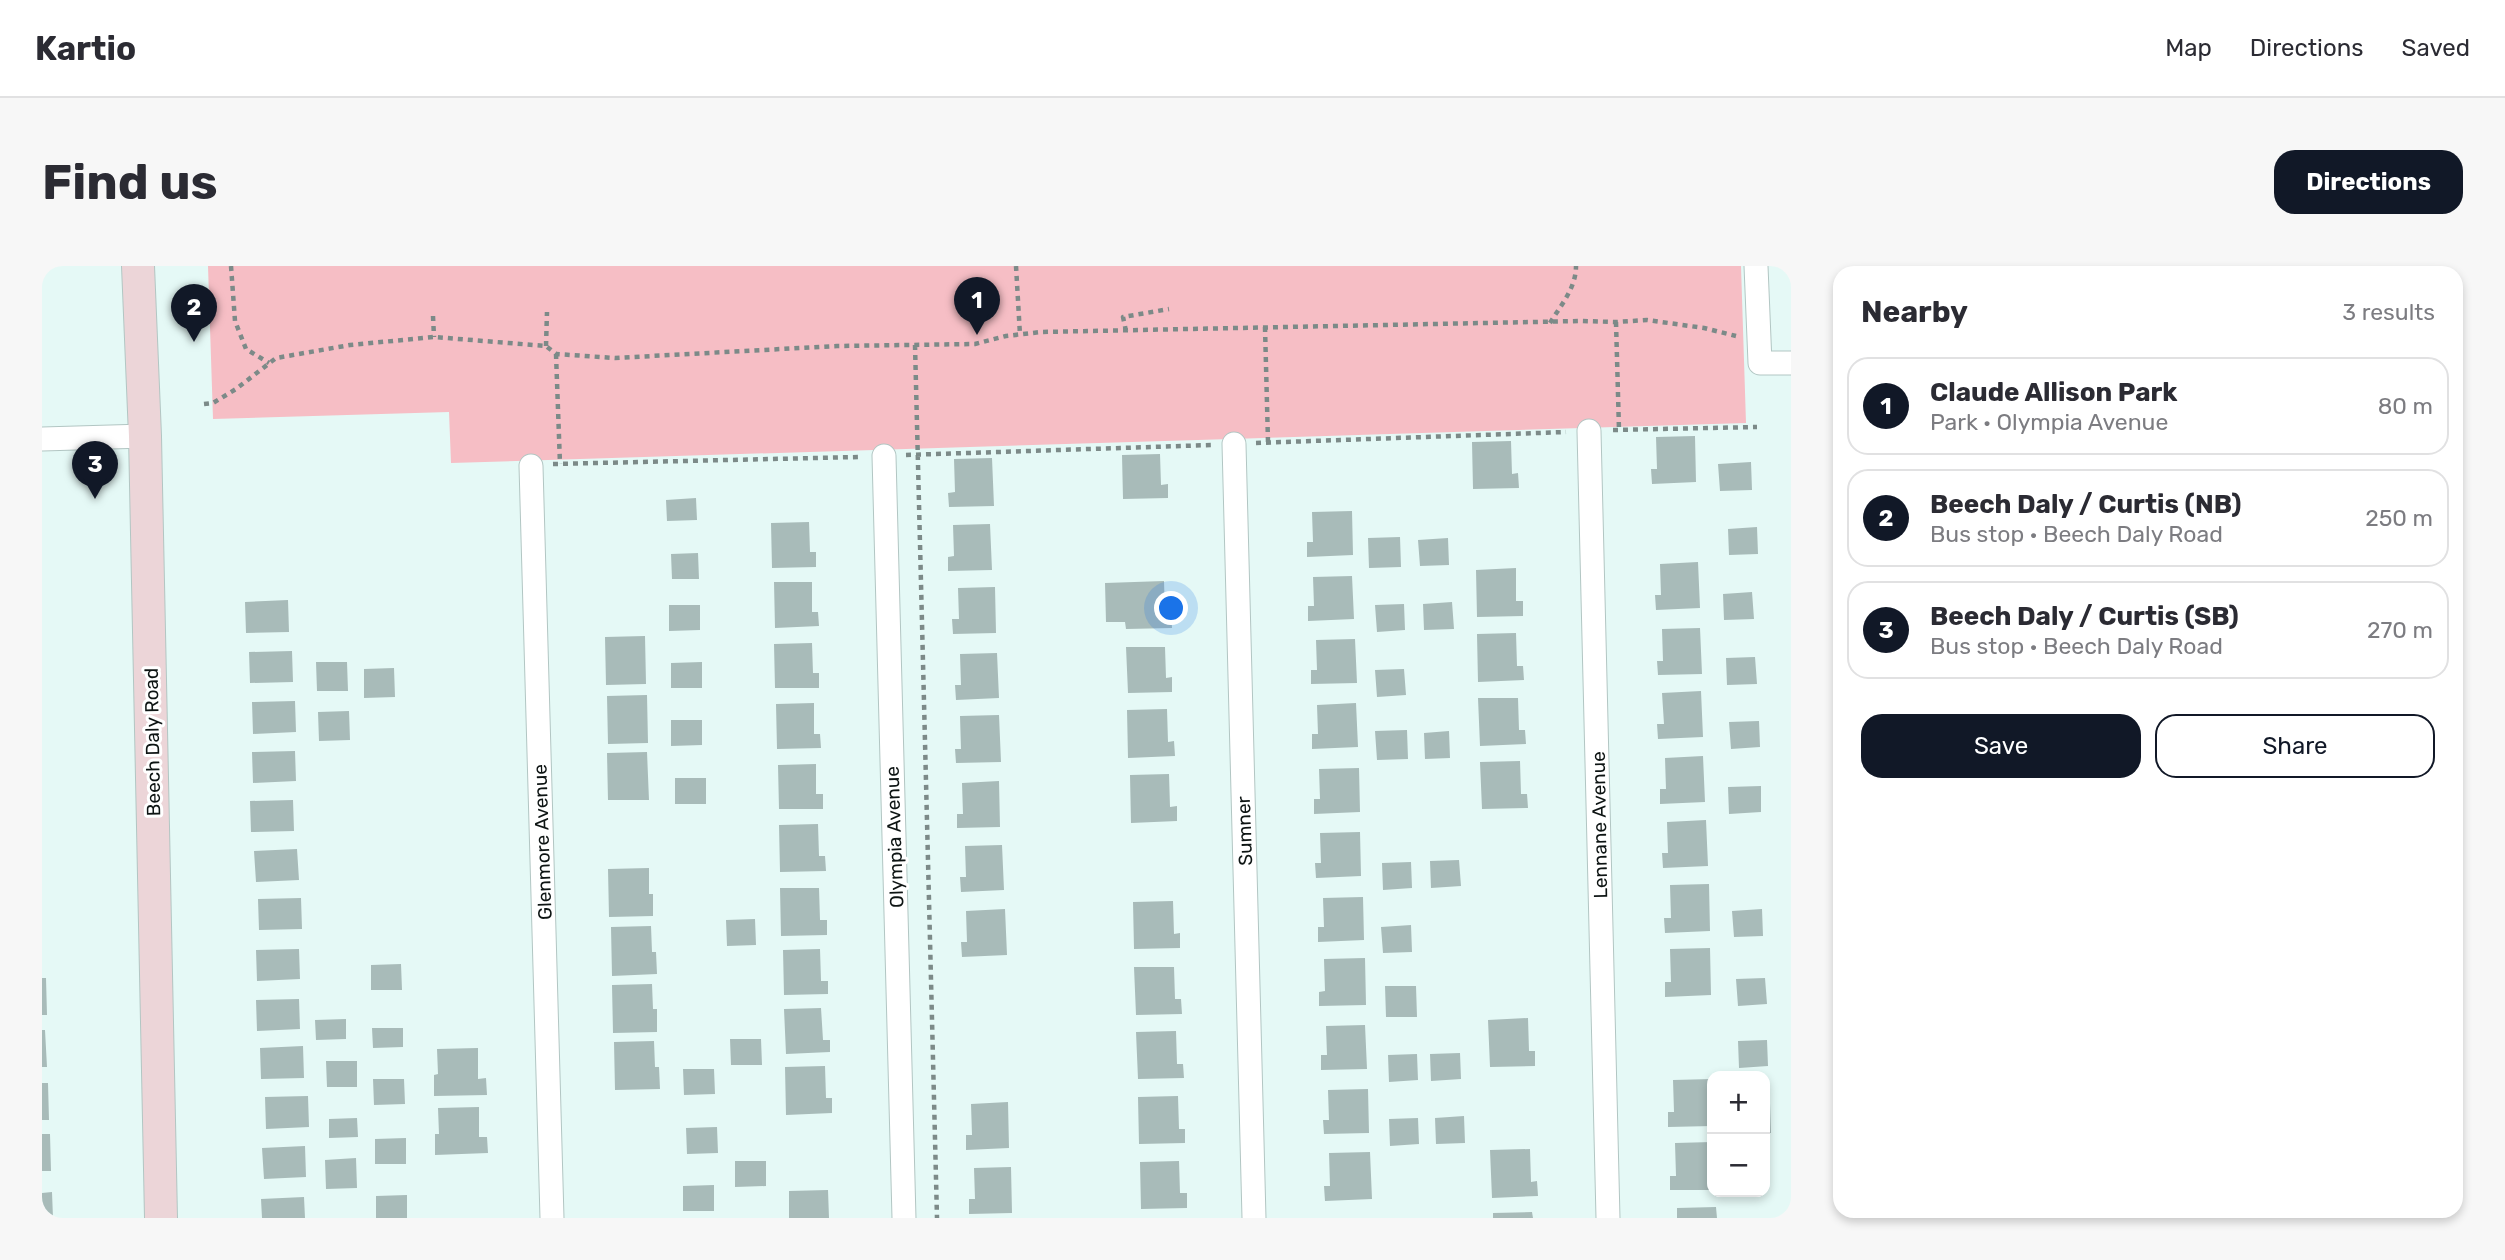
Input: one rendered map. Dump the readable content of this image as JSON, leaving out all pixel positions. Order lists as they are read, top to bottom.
{
  "streets": {
    "main road": ["Beech Daly Road"],
    "street": [
      "Lennane Avenue",
      "Sumner",
      "Olympia Avenue",
      "Glenmore Avenue"
    ]
  },
  "page": {
    "header": "Kartio",
    "nav": ["Map", "Directions", "Saved"],
    "buttons": [
      "Directions",
      ["Save", "Share"]
    ],
    "title": "Find us",
    "heading": ["Nearby", "3 results"],
    "pins": ["1", "2", "3"],
    "list": [
      {
        "mark": "1",
        "name": "Claude Allison Park",
        "note": "Park · Olympia Avenue",
        "value": "80 m"
      },
      {
        "mark": "2",
        "name": "Beech Daly / Curtis (NB)",
        "note": "Bus stop · Beech Daly Road",
        "value": "250 m"
      },
      {
        "mark": "3",
        "name": "Beech Daly / Curtis (SB)",
        "note": "Bus stop · Beech Daly Road",
        "value": "270 m"
      }
    ],
    "map_buttons": ["+", "−"]
  }
}
